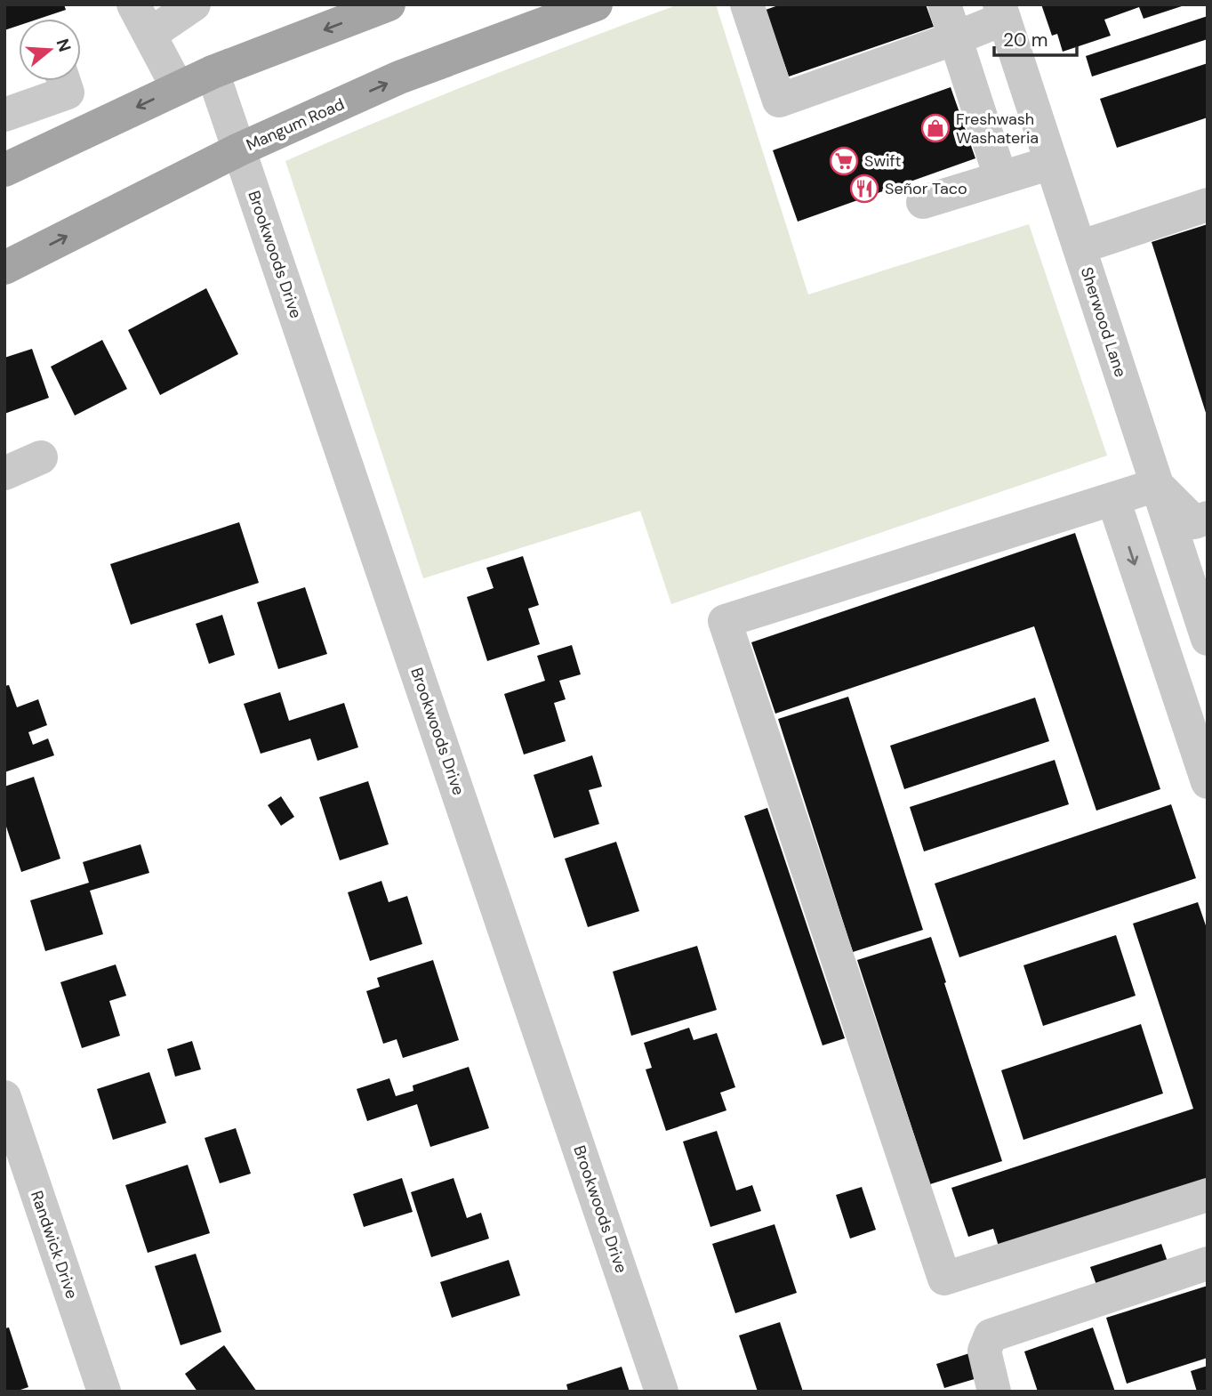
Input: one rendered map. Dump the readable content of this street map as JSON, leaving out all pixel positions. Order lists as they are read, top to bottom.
{
  "streets": {
    "main road": ["Mangum Road"],
    "street": ["Brookwoods Drive", "Sherwood Lane", "Randwick Drive"]
  },
  "crossings": [
    ["Mangum Road", "Brookwoods Drive"]
  ],
  "places": {
    "shop": ["Freshwash Washateria"],
    "supermarket": ["Swift"],
    "restaurant": ["Señor Taco"]
  },
  "scale_bar": "20 m",
  "north": "right"
}
